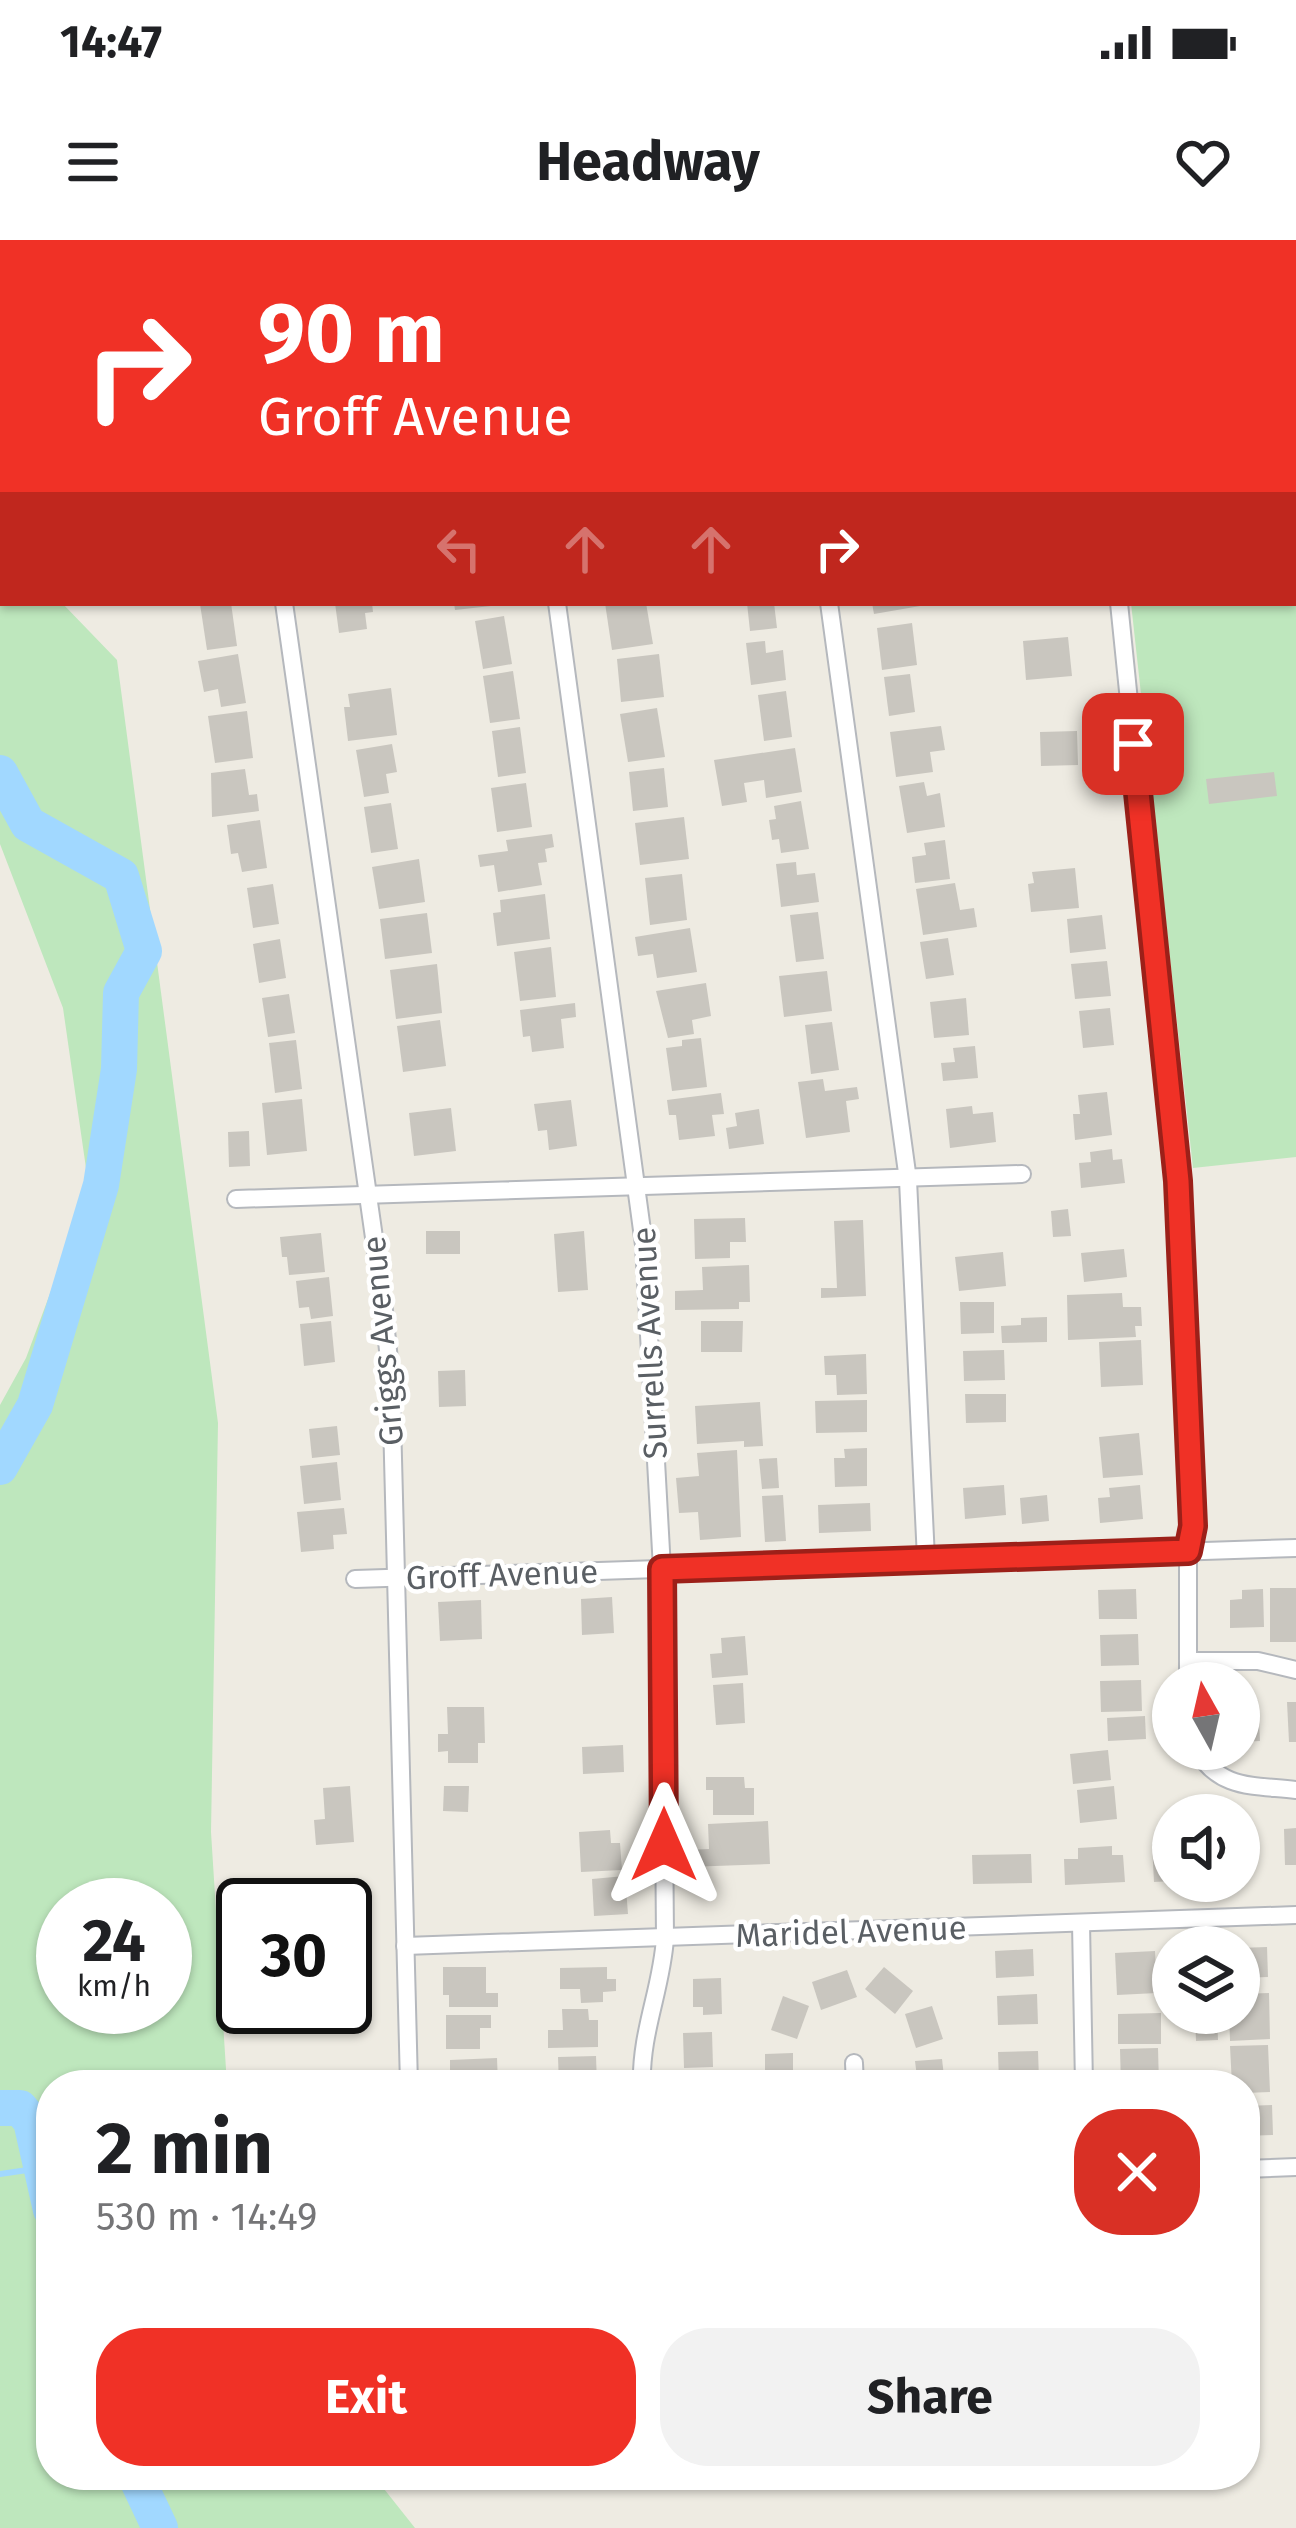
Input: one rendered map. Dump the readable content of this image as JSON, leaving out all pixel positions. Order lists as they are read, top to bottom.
{
  "streets": {
    "street": [
      "Griggs Avenue",
      "Surrells Avenue",
      "Groff Avenue",
      "Maridel Avenue"
    ]
  },
  "crossings": [
    ["Griggs Avenue", "Groff Avenue"],
    ["Griggs Avenue", "Maridel Avenue"],
    ["Surrells Avenue", "Groff Avenue"],
    ["Surrells Avenue", "Maridel Avenue"]
  ],
  "north": "top",
  "page": {
    "status": "14:47",
    "header": "Headway",
    "turn": ["90 m", "Groff Avenue"],
    "speed": "24 km/h",
    "limit": "30",
    "heading": ["2 min", "530 m · 14:49"],
    "buttons": ["Exit", "Share"]
  }
}
